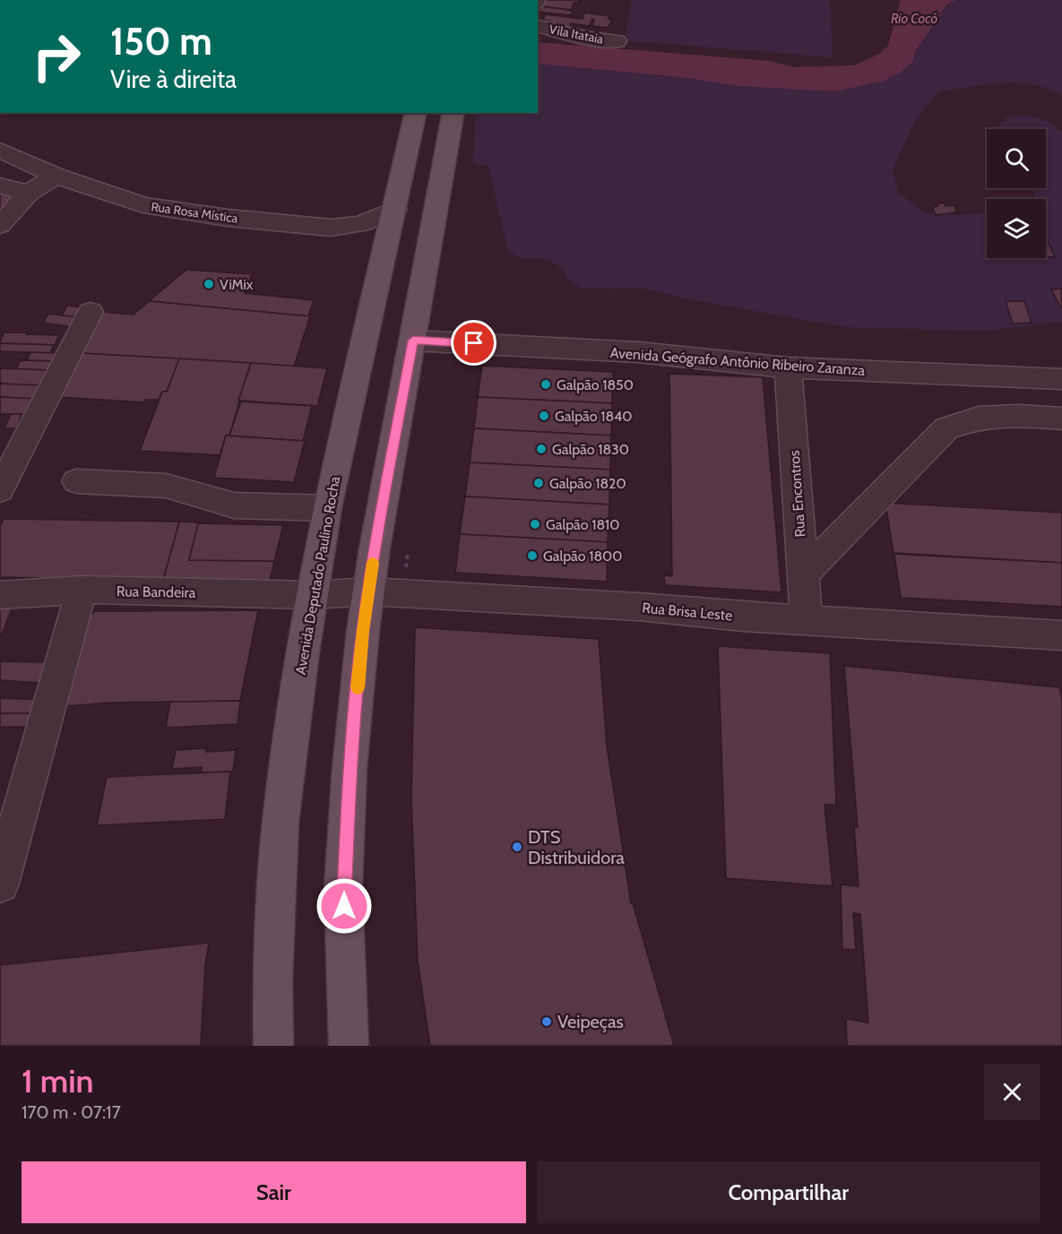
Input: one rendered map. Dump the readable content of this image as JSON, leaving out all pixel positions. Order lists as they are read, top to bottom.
{
  "streets": {
    "main road": ["Avenida Deputado Paulino Rocha"],
    "street": [
      "Vila Itataia",
      "Rua Rosa Mística",
      "Avenida Geógrafo Antônio Ribeiro Zaranza",
      "Rua Encontros",
      "Rua Bandeira",
      "Rua Brisa Leste"
    ]
  },
  "crossings": [
    ["Rua Rosa Mística", "Avenida Deputado Paulino Rocha"],
    ["Avenida Geógrafo Antônio Ribeiro Zaranza", "Rua Encontros"],
    ["Rua Encontros", "Rua Brisa Leste"],
    ["Avenida Deputado Paulino Rocha", "Rua Bandeira"],
    ["Avenida Deputado Paulino Rocha", "Rua Brisa Leste"],
    ["Rua Bandeira", "Rua Brisa Leste"]
  ],
  "water": ["Rio Cocó"],
  "places": [
    "ViMix",
    "Galpão 1850",
    "Galpão 1840",
    "Galpão 1830",
    "Galpão 1820",
    "Galpão 1810",
    "Galpão 1800",
    "DTS Distribuidora",
    "Veipeças"
  ],
  "page": {
    "turn": ["150 m", "Vire à direita"],
    "heading": ["1 min", "170 m · 07:17"],
    "buttons": ["Sair", "Compartilhar"]
  }
}
